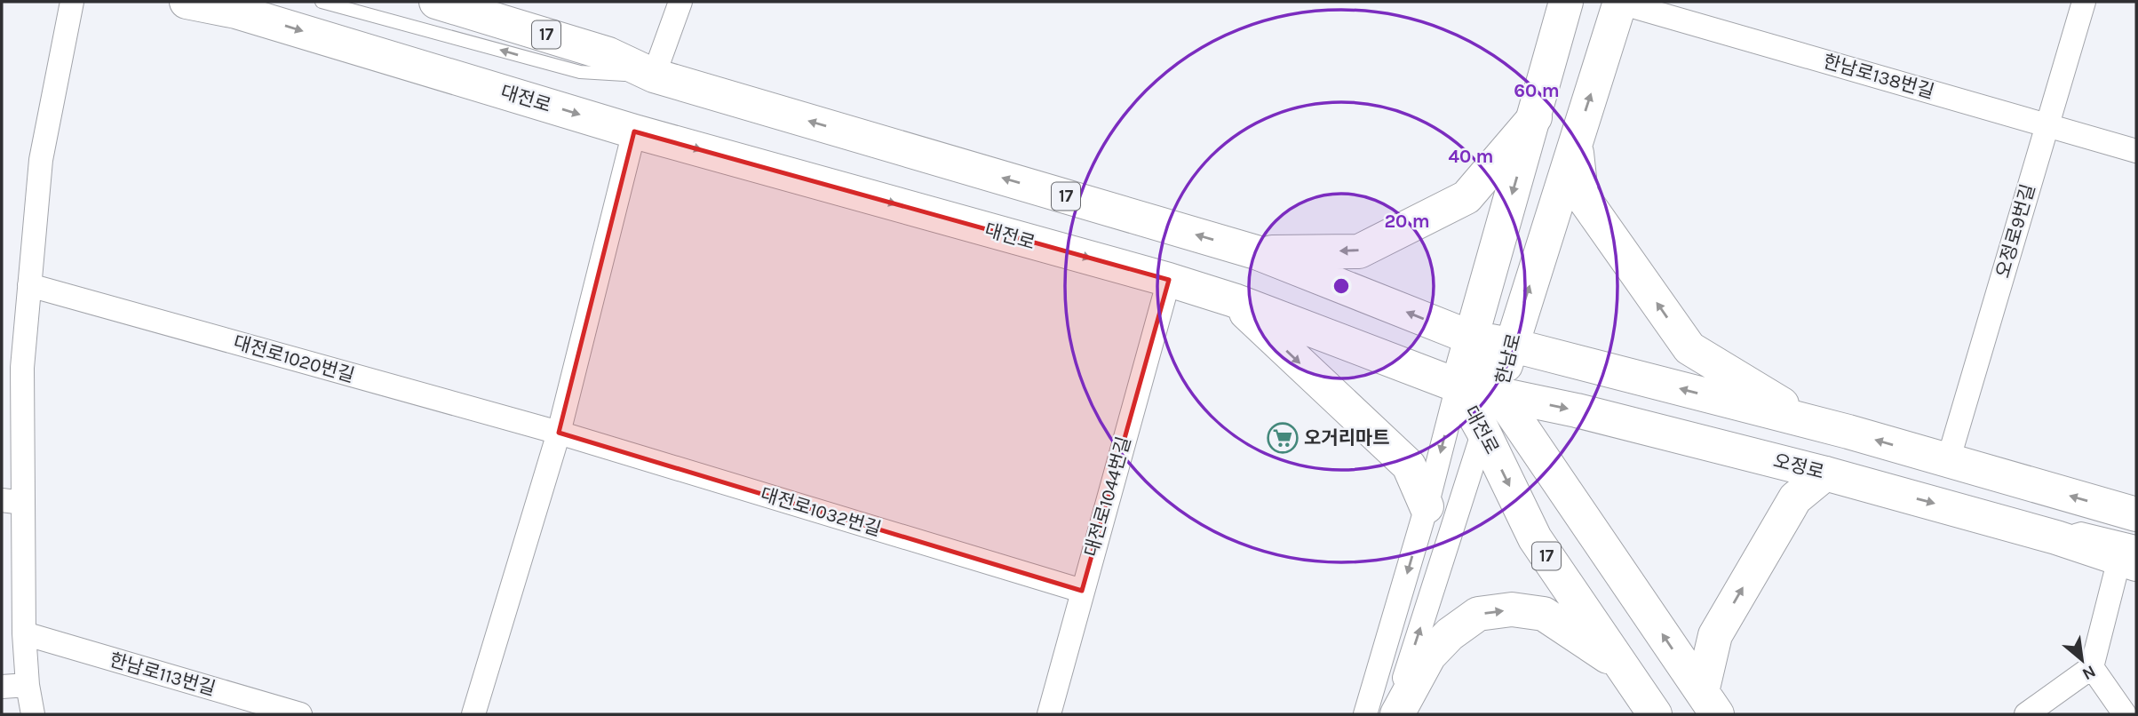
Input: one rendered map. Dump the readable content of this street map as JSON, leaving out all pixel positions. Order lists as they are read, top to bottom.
{
  "streets": {
    "main road": [
      "17",
      "대전로",
      "한남로",
      "오정로"
    ],
    "street": [
      "한남로138번길",
      "오정로9번길",
      "대전로1020번길",
      "대전로1044번길",
      "대전로1032번길",
      "한남로113번길"
    ]
  },
  "crossings": [
    ["17", "대전로"],
    ["한남로138번길", "오정로9번길"],
    ["한남로138번길", "한남로"],
    ["대전로", "한남로"],
    ["대전로", "오정로"],
    ["대전로", "대전로1044번길"],
    ["대전로1020번길", "대전로1032번길"],
    ["한남로", "오정로"],
    ["대전로1044번길", "대전로1032번길"]
  ],
  "places": {
    "supermarket": ["오거리마트"]
  },
  "north": "bottom right",
  "rings": ["60 m", "40 m", "20 m"]
}
